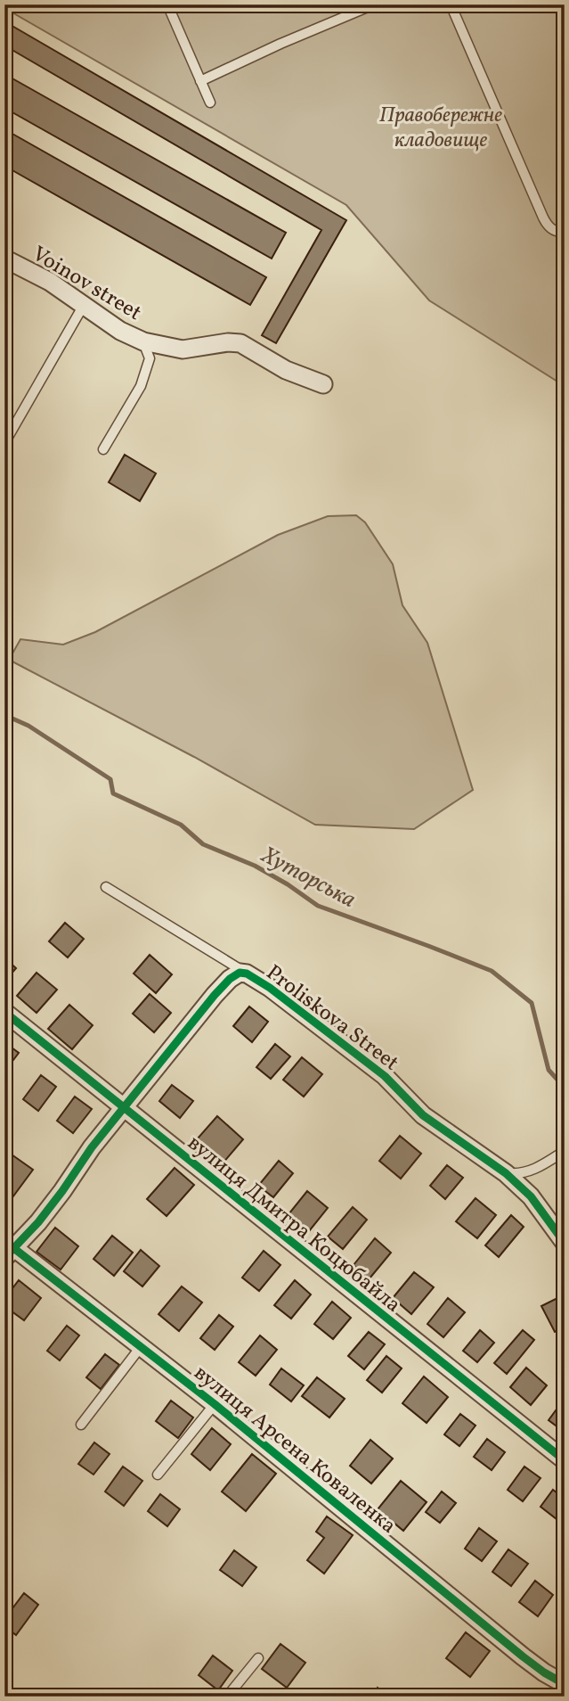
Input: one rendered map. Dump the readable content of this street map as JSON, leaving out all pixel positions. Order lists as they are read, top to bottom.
{
  "streets": {
    "street": [
      "Voinov street",
      "Proliskova Street",
      "вулиця Дмитра Коцюбайла",
      "вулиця Арсена Коваленка"
    ]
  },
  "crossings": [
    ["Proliskova Street", "вулиця Дмитра Коцюбайла"],
    ["Proliskova Street", "вулиця Арсена Коваленка"]
  ],
  "water": ["Хуторська"],
  "parks": ["Правобережне кладовище"]
}
